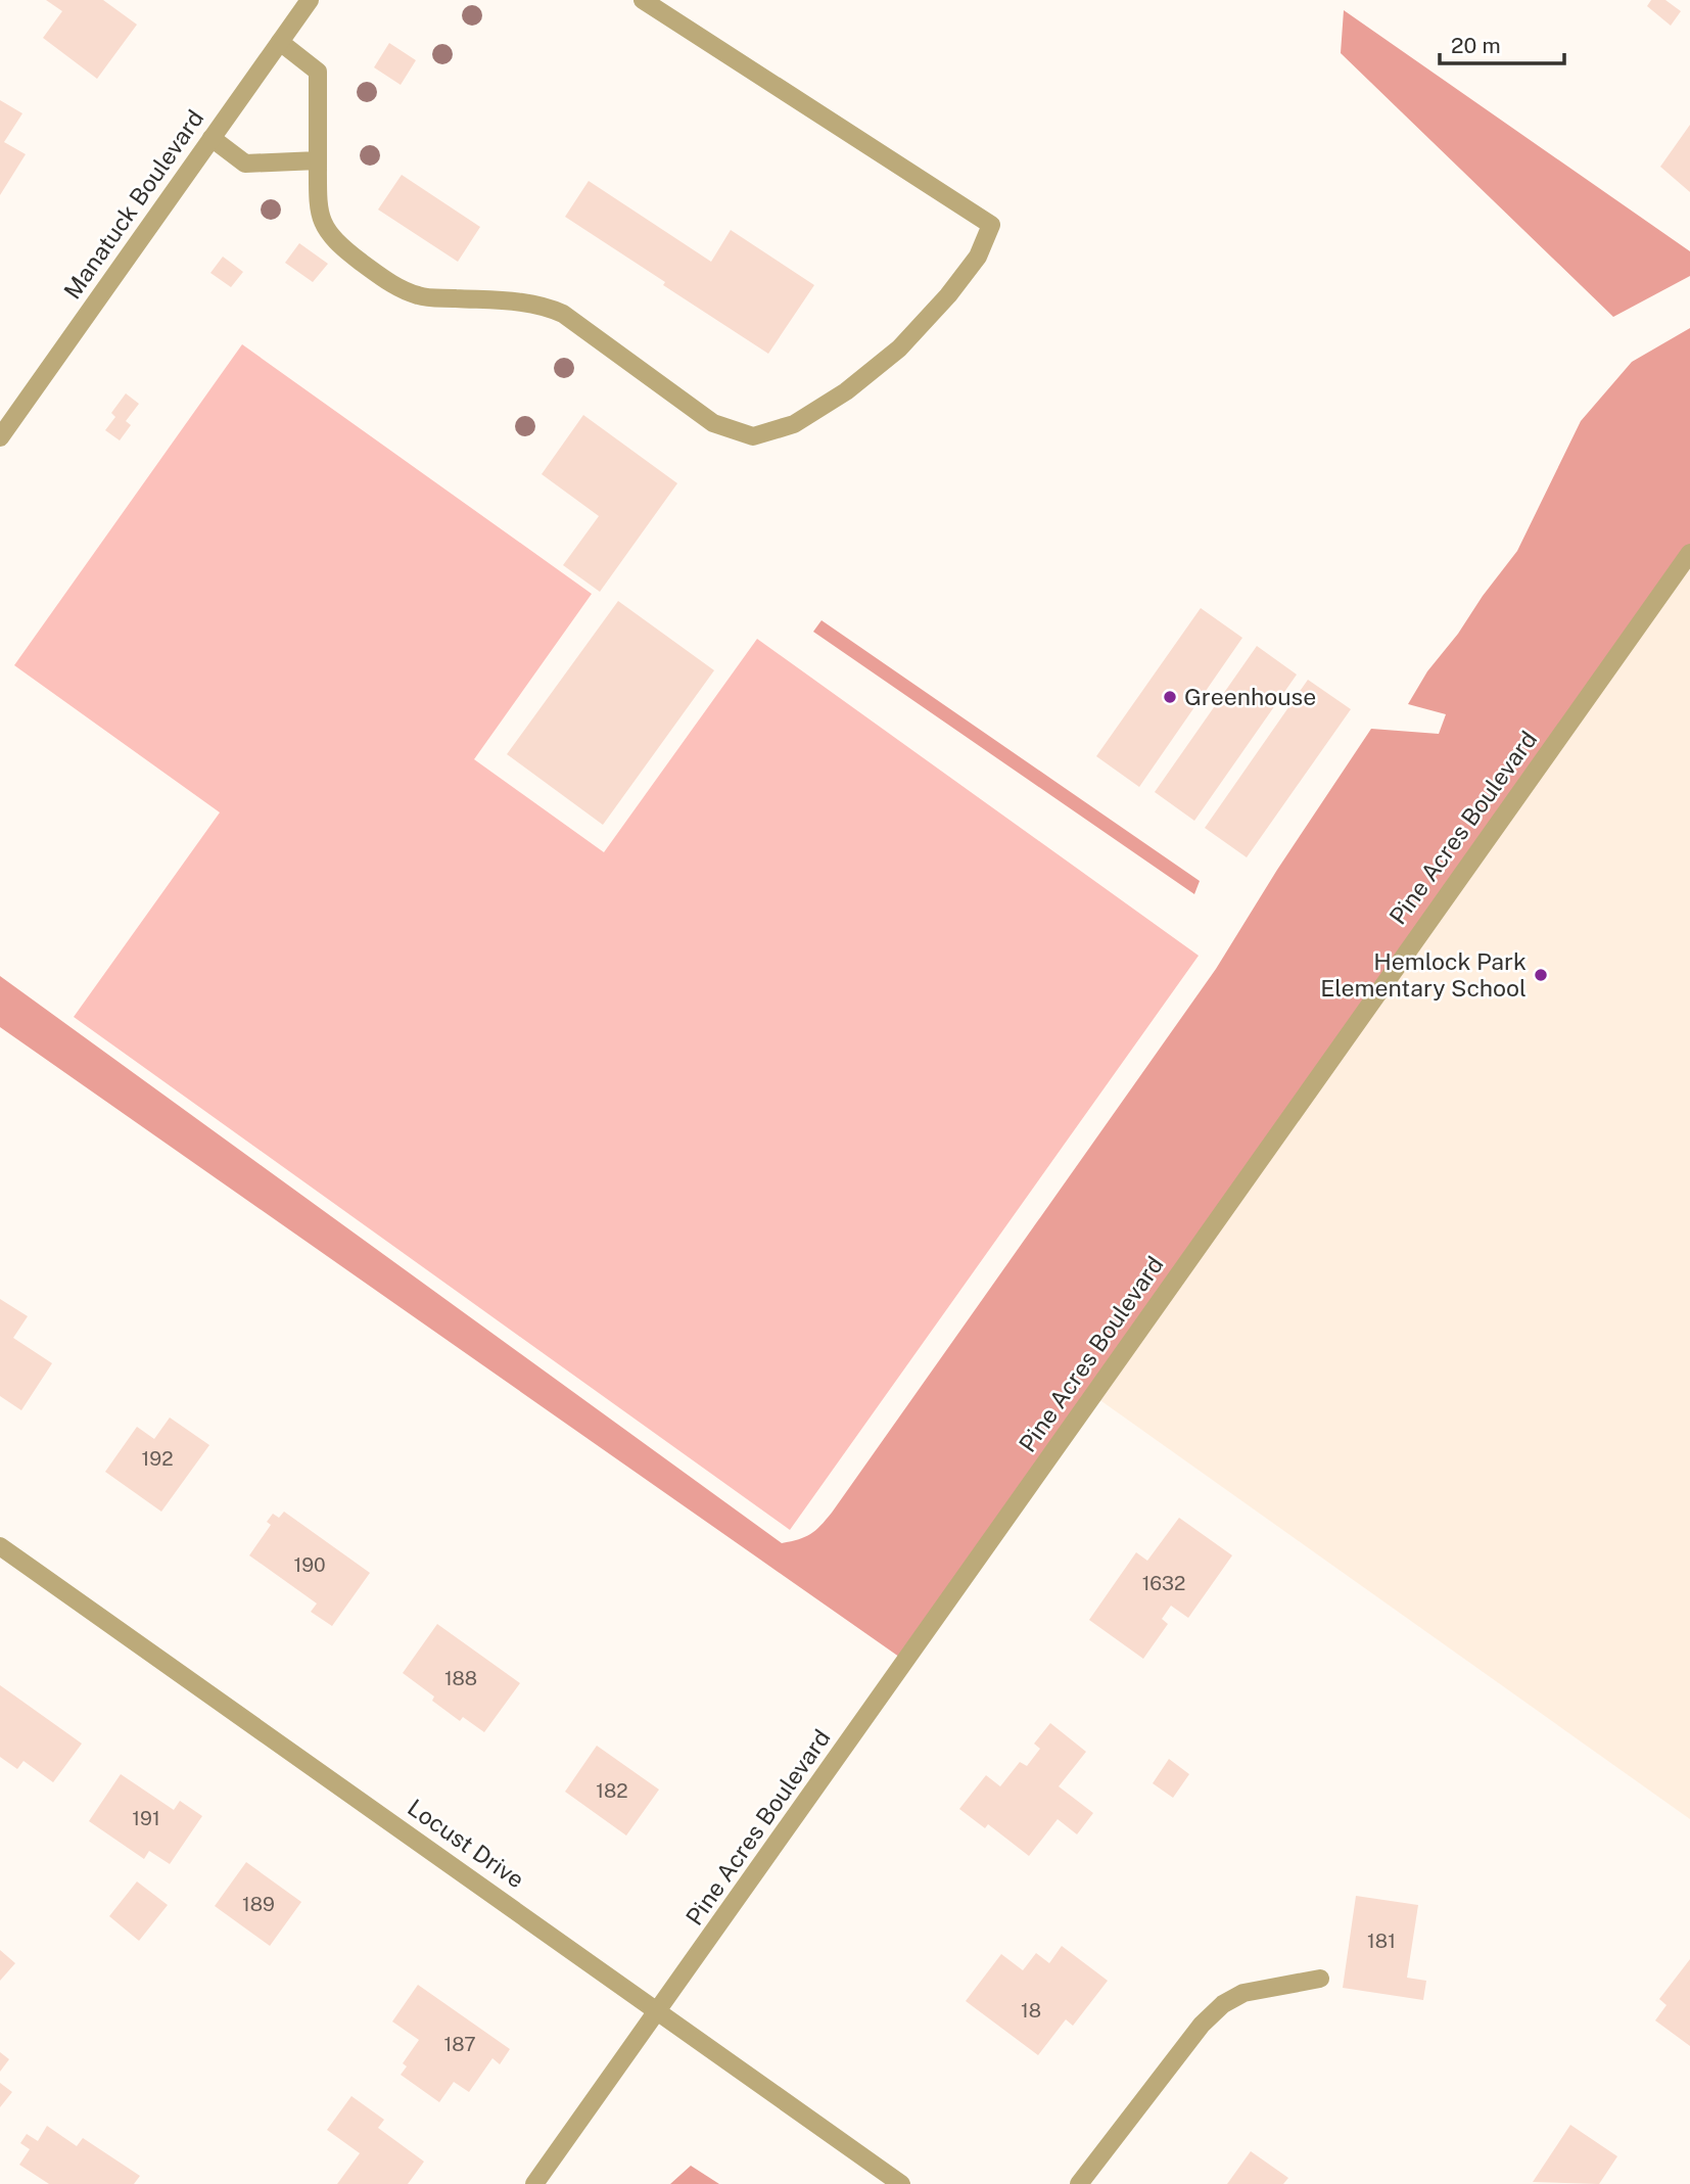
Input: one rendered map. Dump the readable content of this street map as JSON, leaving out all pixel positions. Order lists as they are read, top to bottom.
{
  "streets": {
    "street": ["Manatuck Boulevard", "Pine Acres Boulevard", "Locust Drive"]
  },
  "crossings": [
    ["Pine Acres Boulevard", "Locust Drive"]
  ],
  "places": ["Greenhouse", "Hemlock Park Elementary School"],
  "house_numbers": [
    "192",
    "190",
    "1632",
    "188",
    "182",
    "191",
    "189",
    "181",
    "18",
    "187"
  ],
  "scale_bar": "20 m"
}
